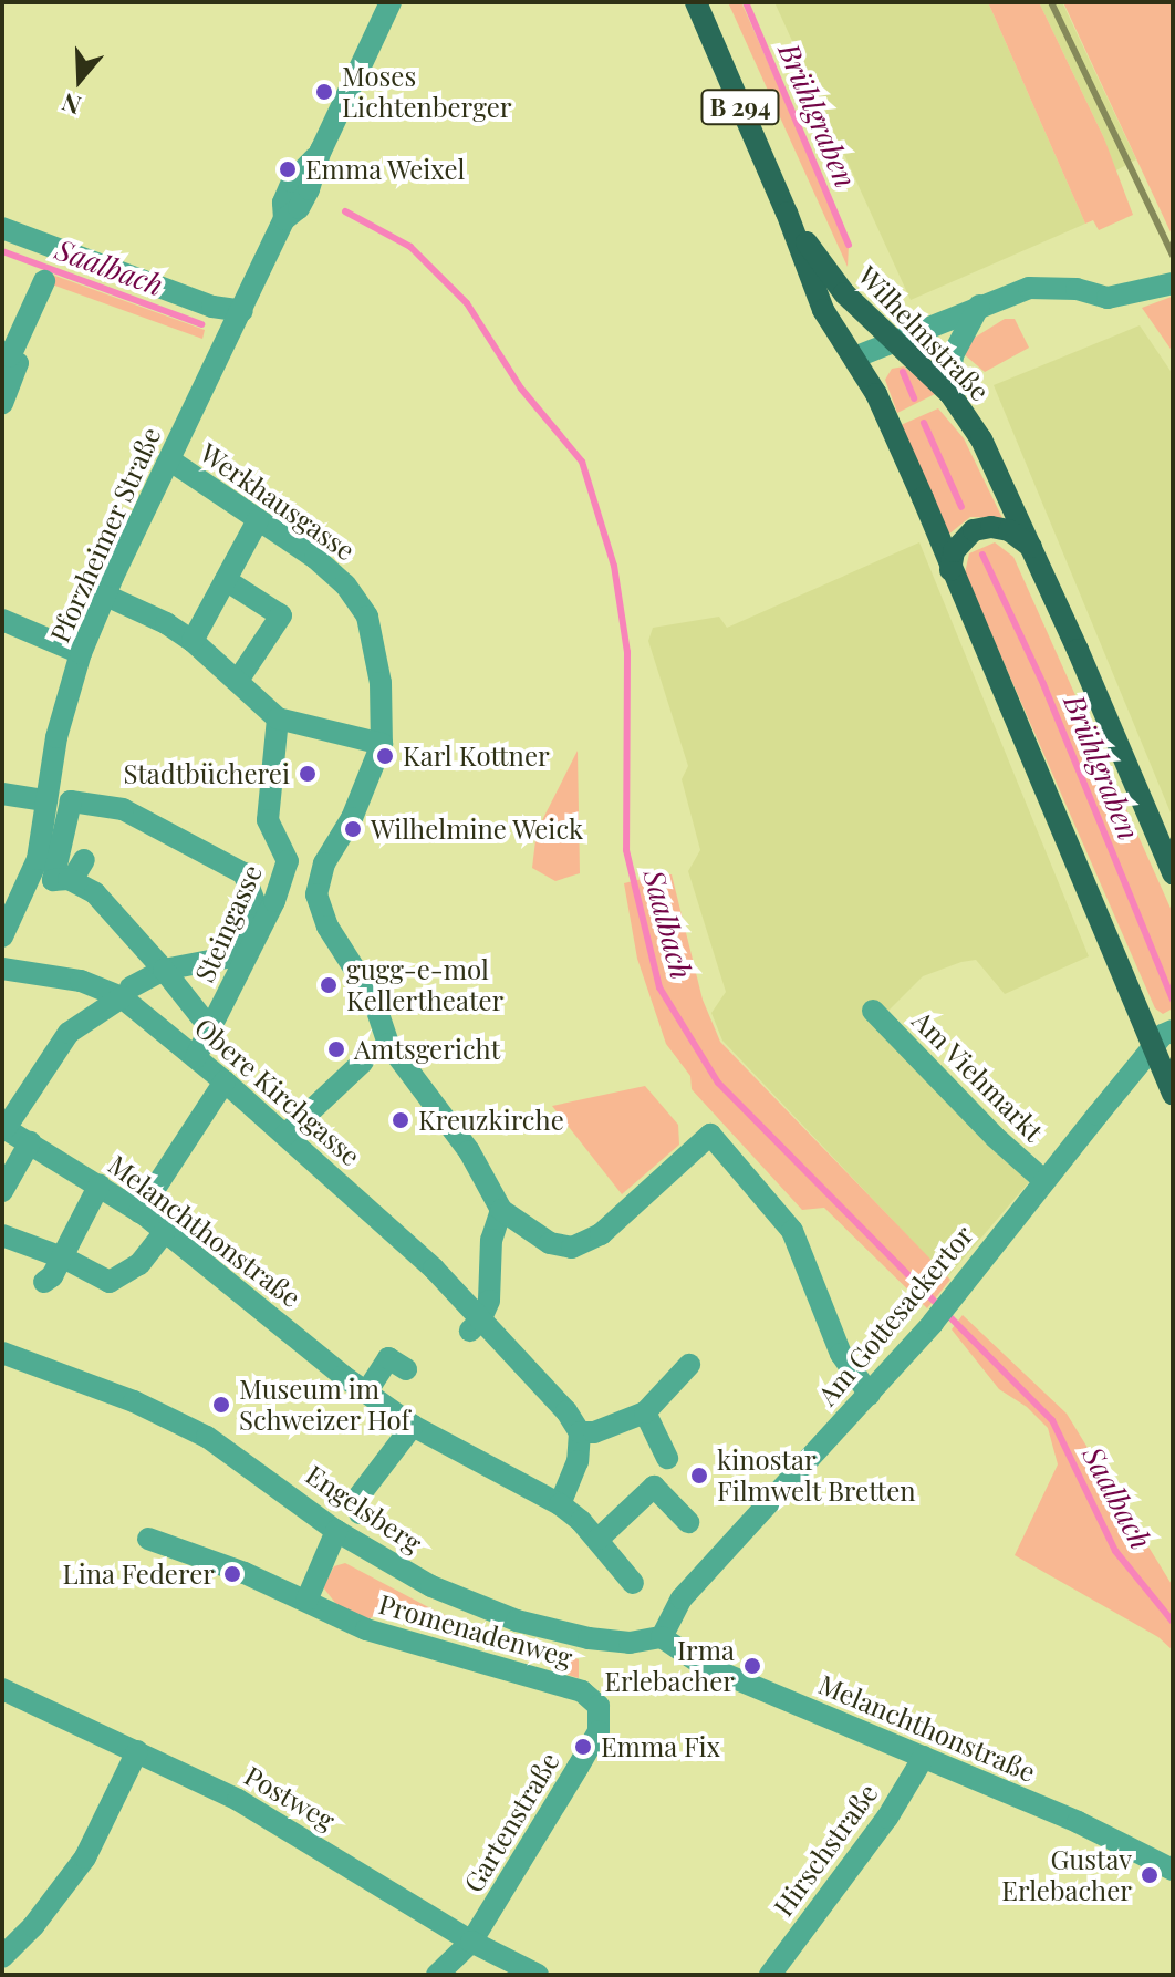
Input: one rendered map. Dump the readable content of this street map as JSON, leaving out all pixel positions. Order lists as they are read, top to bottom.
{
  "streets": {
    "main road": ["B 294", "Wilhelmstraße"],
    "street": [
      "Werkhausgasse",
      "Pforzheimer Straße",
      "Steingasse",
      "Am Viehmarkt",
      "Obere Kirchgasse",
      "Melanchthonstraße",
      "Am Gottesackertor",
      "Engelsberg",
      "Promenadenweg",
      "Postweg",
      "Gartenstraße",
      "Hirschstraße"
    ]
  },
  "crossings": [
    ["Wilhelmstraße", "Am Gottesackertor"],
    ["Werkhausgasse", "Pforzheimer Straße"],
    ["Steingasse", "Obere Kirchgasse"],
    ["Am Viehmarkt", "Am Gottesackertor"],
    ["Melanchthonstraße", "Am Gottesackertor"],
    ["Melanchthonstraße", "Engelsberg"],
    ["Melanchthonstraße", "Hirschstraße"],
    ["Am Gottesackertor", "Engelsberg"],
    ["Promenadenweg", "Gartenstraße"],
    ["Postweg", "Gartenstraße"]
  ],
  "water": ["Brühlgraben", "Saalbach"],
  "places": [
    "Moses Lichtenberger",
    "Emma Weixel",
    "Karl Kottner",
    "Stadtbücherei",
    "Wilhelmine Weick",
    "gugg-e-mol Kellertheater",
    "Amtsgericht",
    "Kreuzkirche",
    "Museum im Schweizer Hof",
    "kinostar Filmwelt Bretten",
    "Lina Federer",
    "Irma Erlebacher",
    "Emma Fix",
    "Gustav Erlebacher"
  ],
  "north": "bottom"
}
